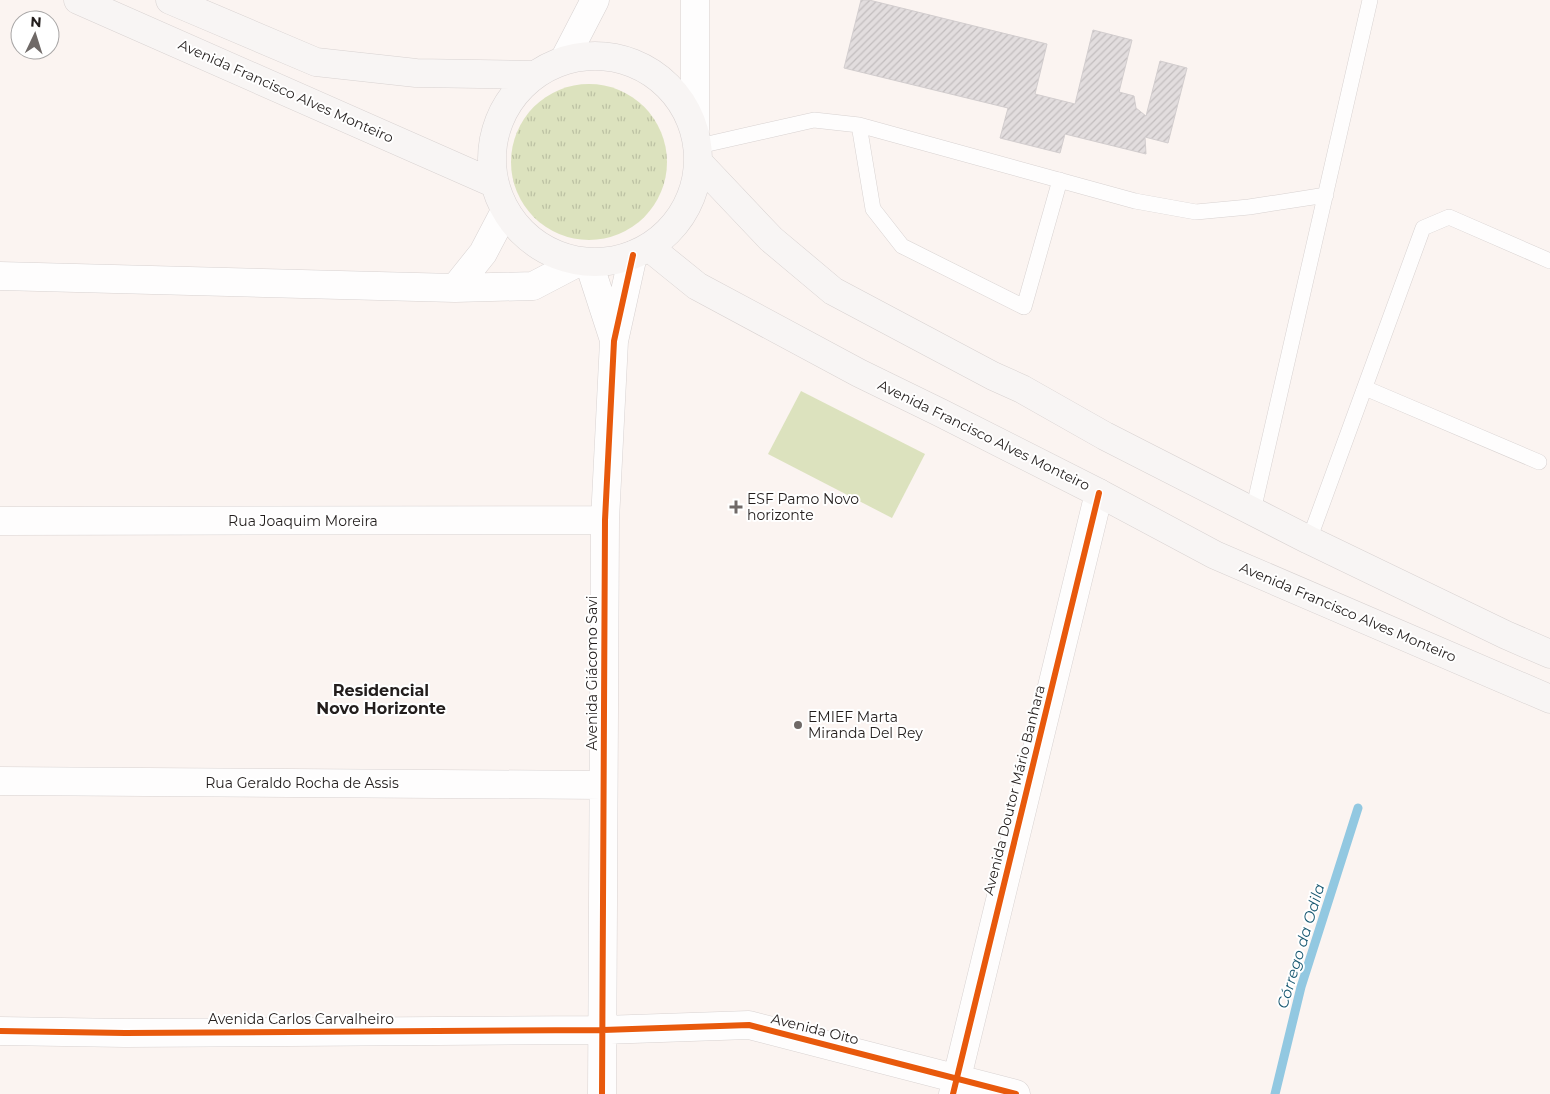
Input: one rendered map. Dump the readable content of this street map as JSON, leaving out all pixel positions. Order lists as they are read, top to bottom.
{
  "streets": {
    "main road": ["Avenida Francisco Alves Monteiro"],
    "street": [
      "Rua Joaquim Moreira",
      "Avenida Giácomo Savi",
      "Rua Geraldo Rocha de Assis",
      "Avenida Doutor Mário Banhara",
      "Avenida Carlos Carvalheiro",
      "Avenida Oito"
    ]
  },
  "crossings": [
    ["Avenida Francisco Alves Monteiro", "Avenida Giácomo Savi"],
    ["Avenida Francisco Alves Monteiro", "Avenida Doutor Mário Banhara"],
    ["Rua Joaquim Moreira", "Avenida Giácomo Savi"],
    ["Avenida Giácomo Savi", "Rua Geraldo Rocha de Assis"],
    ["Avenida Giácomo Savi", "Avenida Carlos Carvalheiro"],
    ["Avenida Giácomo Savi", "Avenida Oito"],
    ["Avenida Doutor Mário Banhara", "Avenida Oito"],
    ["Avenida Carlos Carvalheiro", "Avenida Oito"]
  ],
  "districts": ["Residencial Novo Horizonte"],
  "water": ["Córrego da Odila"],
  "places": {
    "health": ["ESF Pamo Novo horizonte"],
    "other": ["EMIEF Marta Miranda Del Rey"]
  },
  "north": "top"
}
